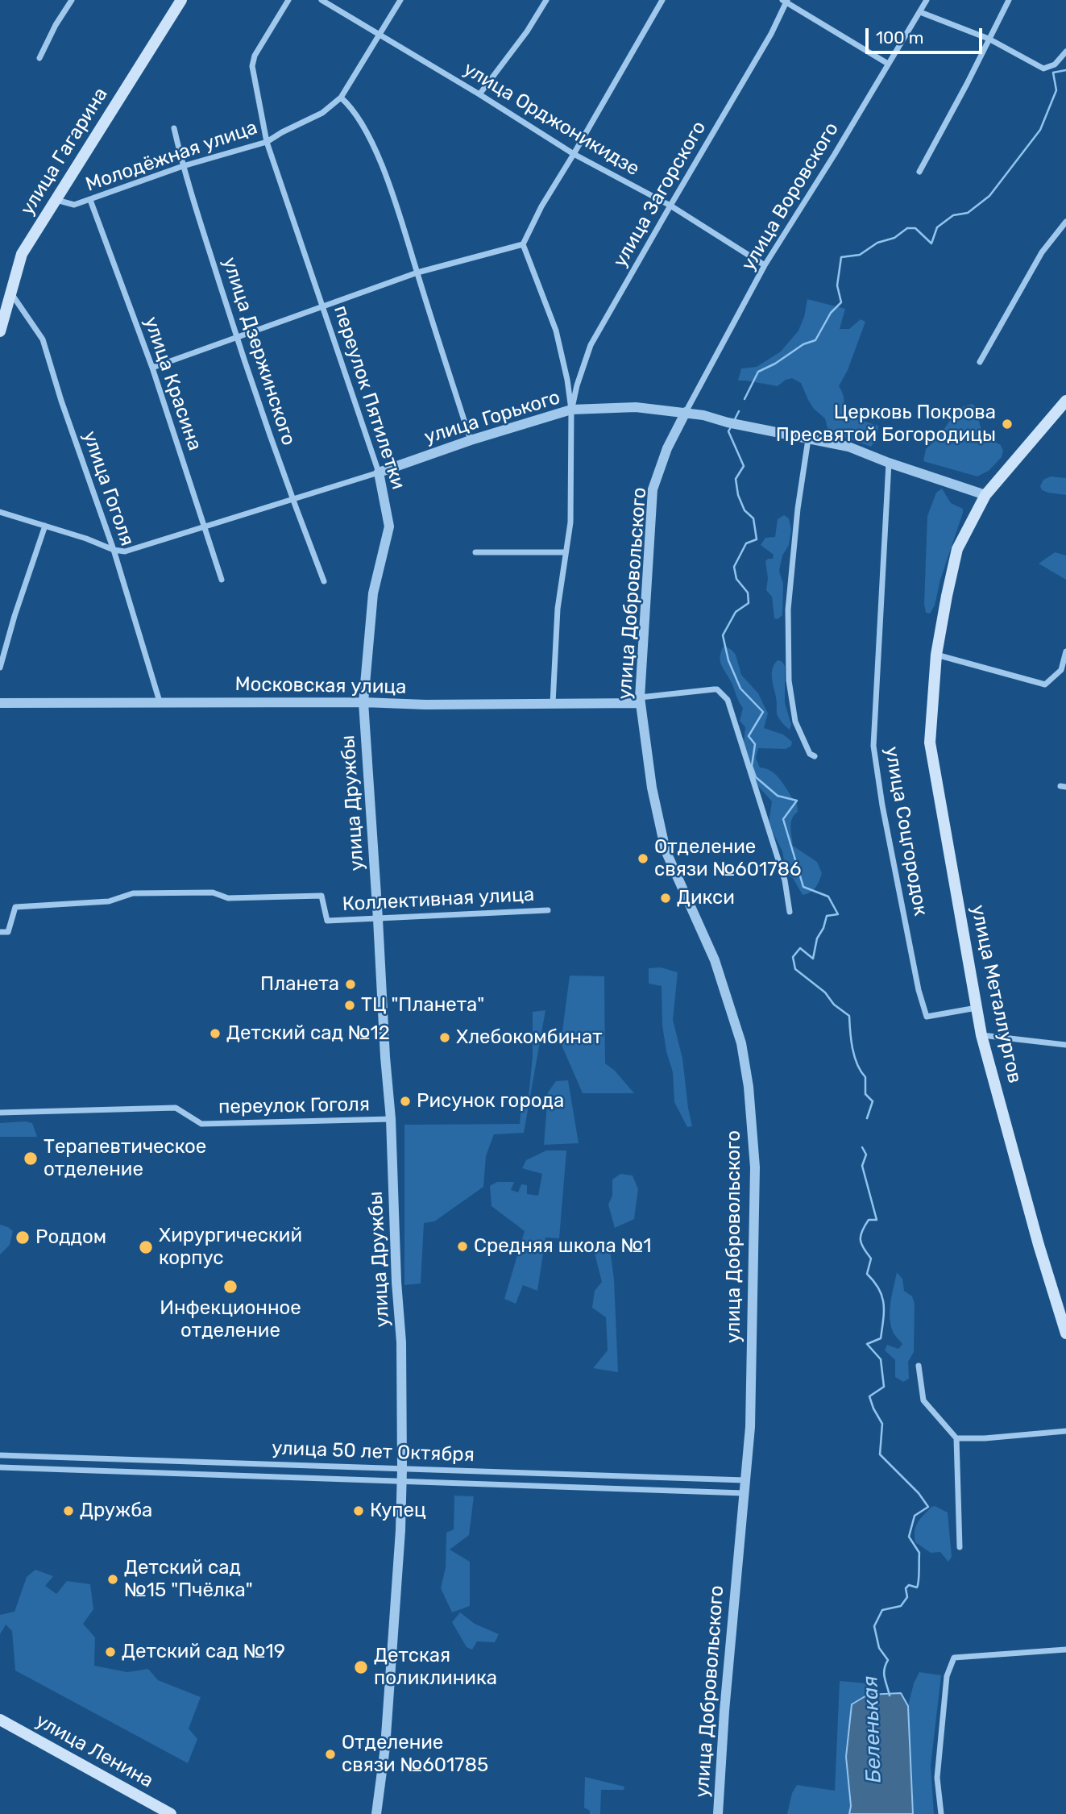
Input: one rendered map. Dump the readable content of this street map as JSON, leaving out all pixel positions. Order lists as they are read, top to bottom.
{
  "streets": {
    "main road": ["улица Гагарина", "улица Металлургов", "улица Ленина"],
    "street": [
      "улица Орджоникидзе",
      "Молодёжная улица",
      "улица Загорского",
      "улица Воровского",
      "улица Дзержинского",
      "улица Красина",
      "переулок Пятилетки",
      "улица Горького",
      "улица Гоголя",
      "улица Добровольского",
      "Московская улица",
      "улица Дружбы",
      "улица Соцгородок",
      "Коллективная улица",
      "переулок Гоголя",
      "улица 50 лет Октября"
    ]
  },
  "crossings": [
    ["улица Орджоникидзе", "Молодёжная улица"],
    ["улица Орджоникидзе", "улица Загорского"],
    ["улица Орджоникидзе", "улица Воровского"],
    ["улица Гагарина", "Молодёжная улица"],
    ["улица Гагарина", "улица Гоголя"],
    ["Молодёжная улица", "улица Дзержинского"],
    ["Молодёжная улица", "улица Красина"],
    ["Молодёжная улица", "переулок Пятилетки"],
    ["улица Загорского", "улица Горького"],
    ["улица Воровского", "улица Горького"],
    ["улица Воровского", "улица Добровольского"],
    ["улица Дзержинского", "улица Горького"],
    ["улица Красина", "улица Горького"],
    ["переулок Пятилетки", "улица Горького"],
    ["переулок Пятилетки", "Московская улица"],
    ["переулок Пятилетки", "улица Дружбы"],
    ["улица Горького", "улица Гоголя"],
    ["улица Горького", "улица Добровольского"],
    ["улица Горького", "улица Соцгородок"],
    ["улица Горького", "улица Металлургов"],
    ["улица Гоголя", "Московская улица"],
    ["улица Добровольского", "Московская улица"],
    ["улица Добровольского", "улица 50 лет Октября"],
    ["Московская улица", "улица Дружбы"],
    ["улица Дружбы", "Коллективная улица"],
    ["улица Дружбы", "переулок Гоголя"],
    ["улица Дружбы", "улица 50 лет Октября"],
    ["улица Соцгородок", "улица Металлургов"]
  ],
  "water": ["Беленькая"],
  "places": [
    "Церковь Покрова Пресвятой Богородицы",
    "Отделение связи №601786",
    "Дикси",
    "Планета",
    "ТЦ \"Планета\"",
    "Детский сад №12",
    "Хлебокомбинат",
    "Рисунок города",
    "Терапевтическое отделение",
    "Роддом",
    "Средняя школа №1",
    "Хирургический корпус",
    "Инфекционное отделение",
    "Дружба",
    "Купец",
    "Детский сад №15 \"Пчёлка\"",
    "Детский сад №19",
    "Детская поликлиника",
    "Отделение связи №601785"
  ],
  "scale_bar": "100 m"
}
